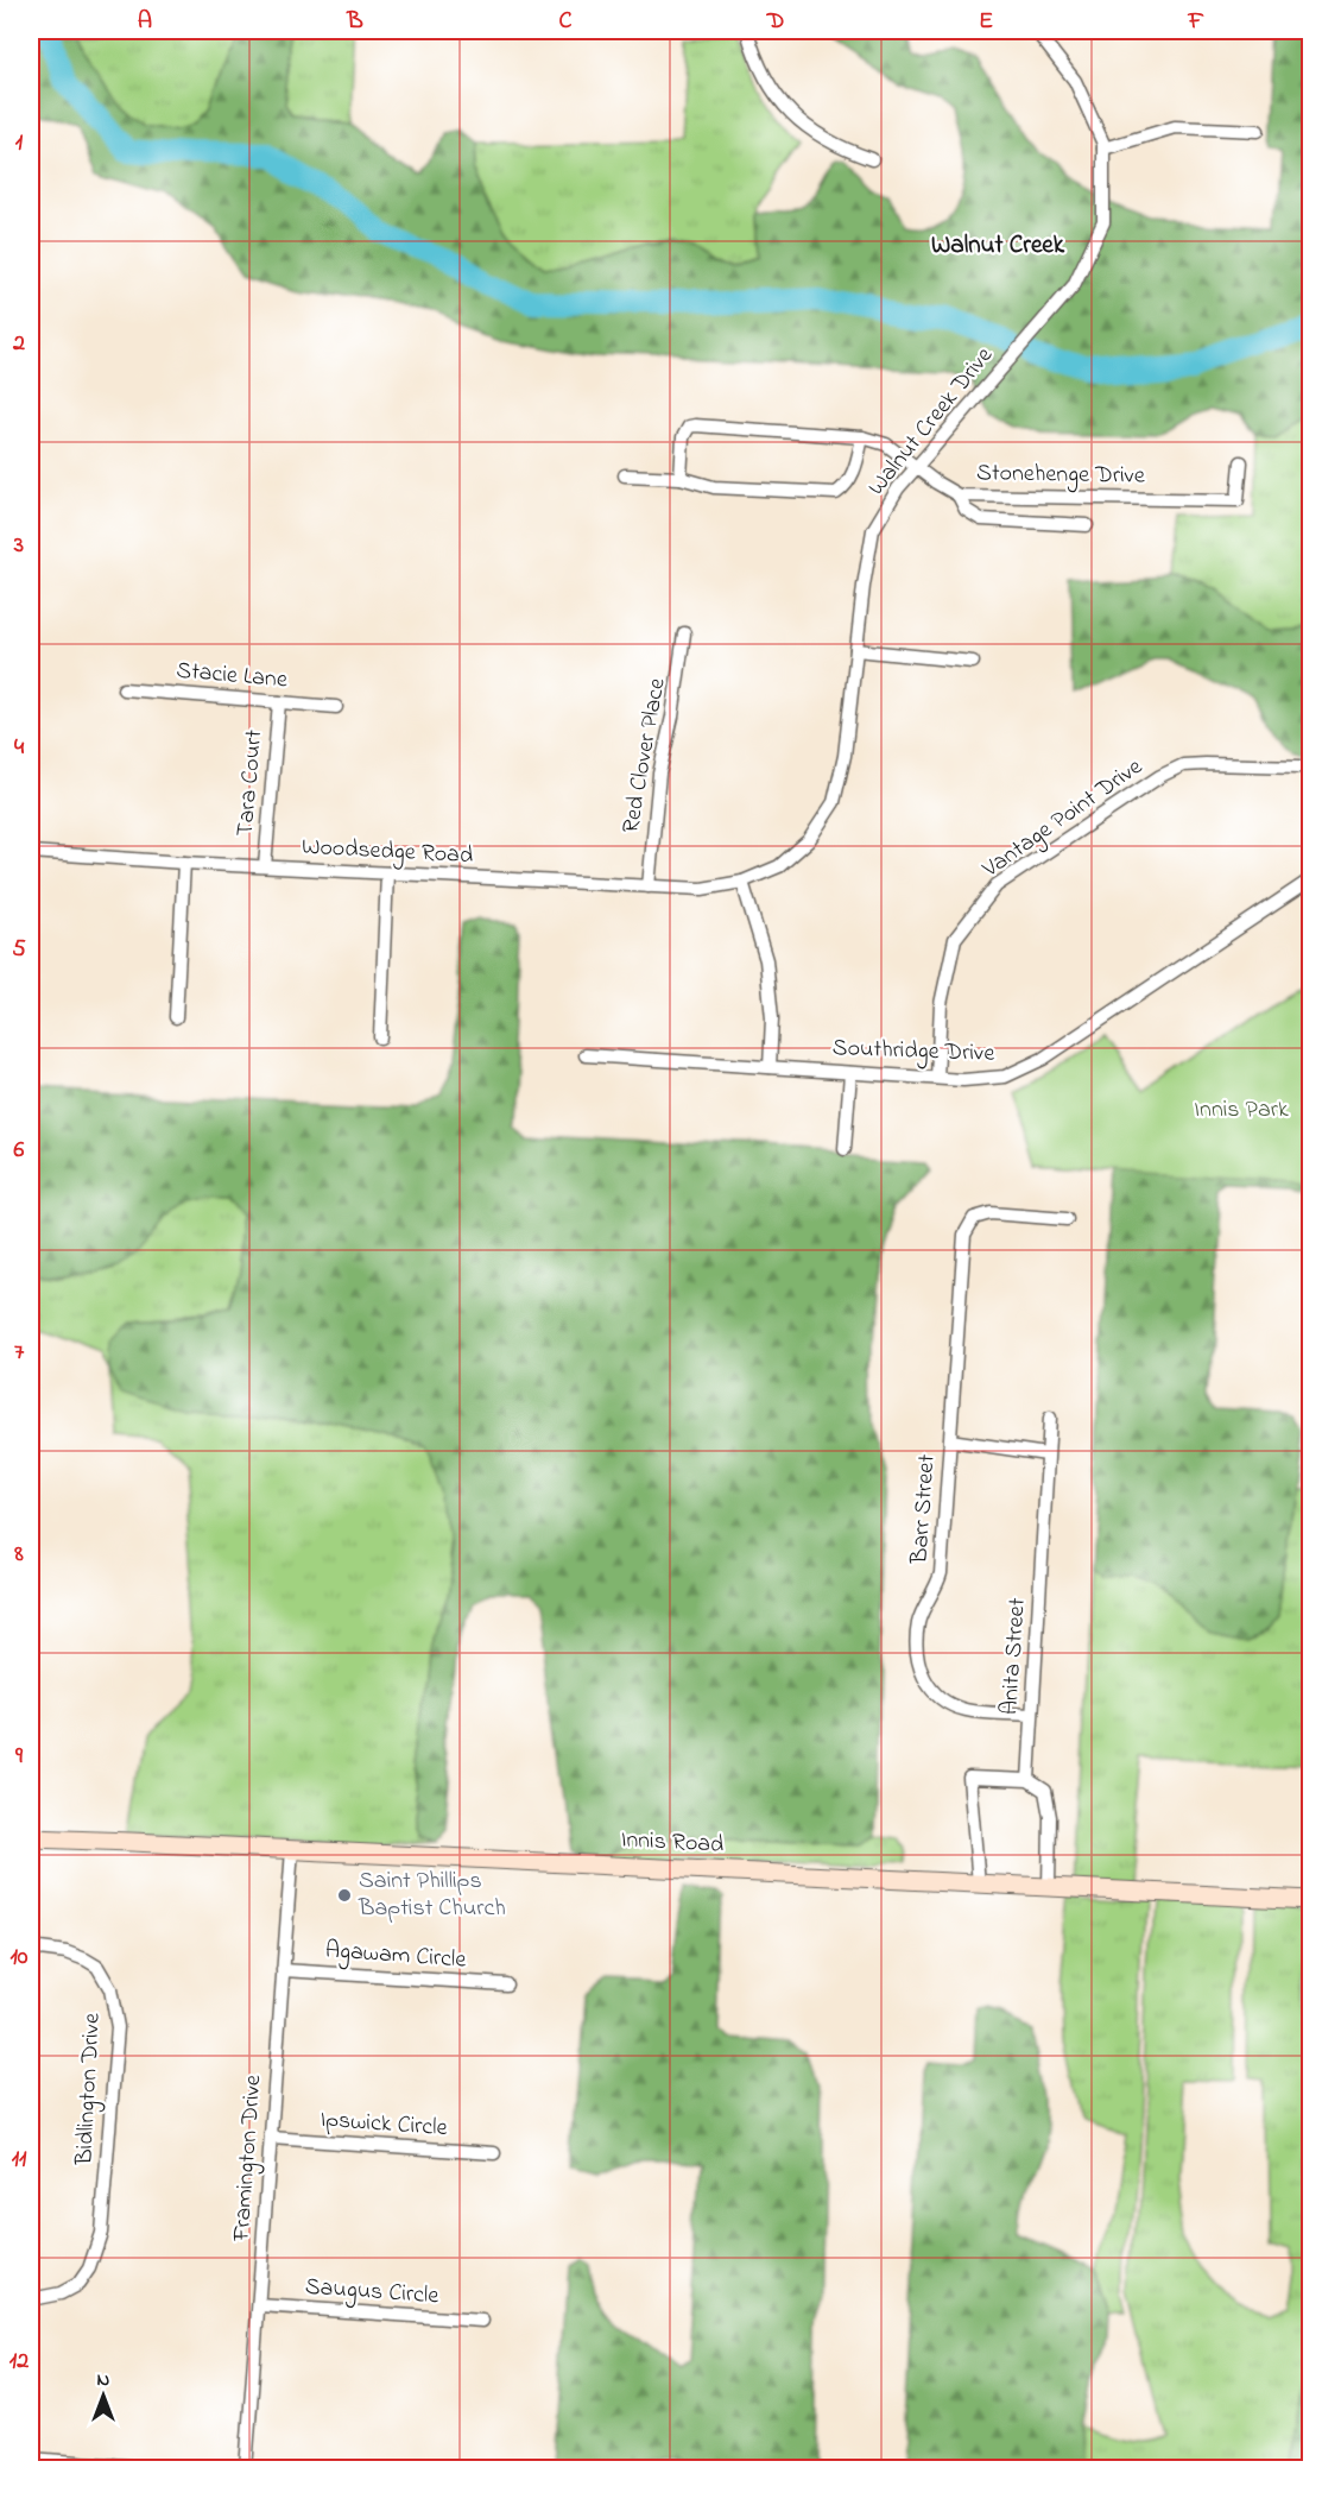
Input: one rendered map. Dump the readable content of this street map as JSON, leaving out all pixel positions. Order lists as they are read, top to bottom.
{
  "streets": {
    "main road": ["Innis Road"],
    "street": [
      "Walnut Creek Drive",
      "Stonehenge Drive",
      "Stacie Lane",
      "Red Clover Place",
      "Tara Court",
      "Vantage Point Drive",
      "Woodsedge Road",
      "Southridge Drive",
      "Barr Street",
      "Anita Street",
      "Agawam Circle",
      "Bidlington Drive",
      "Ipswick Circle",
      "Framington Drive",
      "Saugus Circle"
    ]
  },
  "crossings": [
    ["Walnut Creek Drive", "Stonehenge Drive"],
    ["Walnut Creek Drive", "Woodsedge Road"],
    ["Stacie Lane", "Tara Court"],
    ["Red Clover Place", "Woodsedge Road"],
    ["Tara Court", "Woodsedge Road"],
    ["Vantage Point Drive", "Southridge Drive"],
    ["Barr Street", "Anita Street"],
    ["Innis Road", "Framington Drive"],
    ["Agawam Circle", "Framington Drive"],
    ["Ipswick Circle", "Framington Drive"],
    ["Framington Drive", "Saugus Circle"]
  ],
  "districts": ["Walnut Creek"],
  "parks": ["Innis Park"],
  "places": ["Saint Phillips Baptist Church"],
  "north": "top",
  "grid": {
    "columns": [
      "A",
      "B",
      "C",
      "D",
      "E",
      "F"
    ],
    "rows": [
      "1",
      "2",
      "3",
      "4",
      "5",
      "6",
      "7",
      "8",
      "9",
      "10",
      "11",
      "12"
    ]
  }
}
